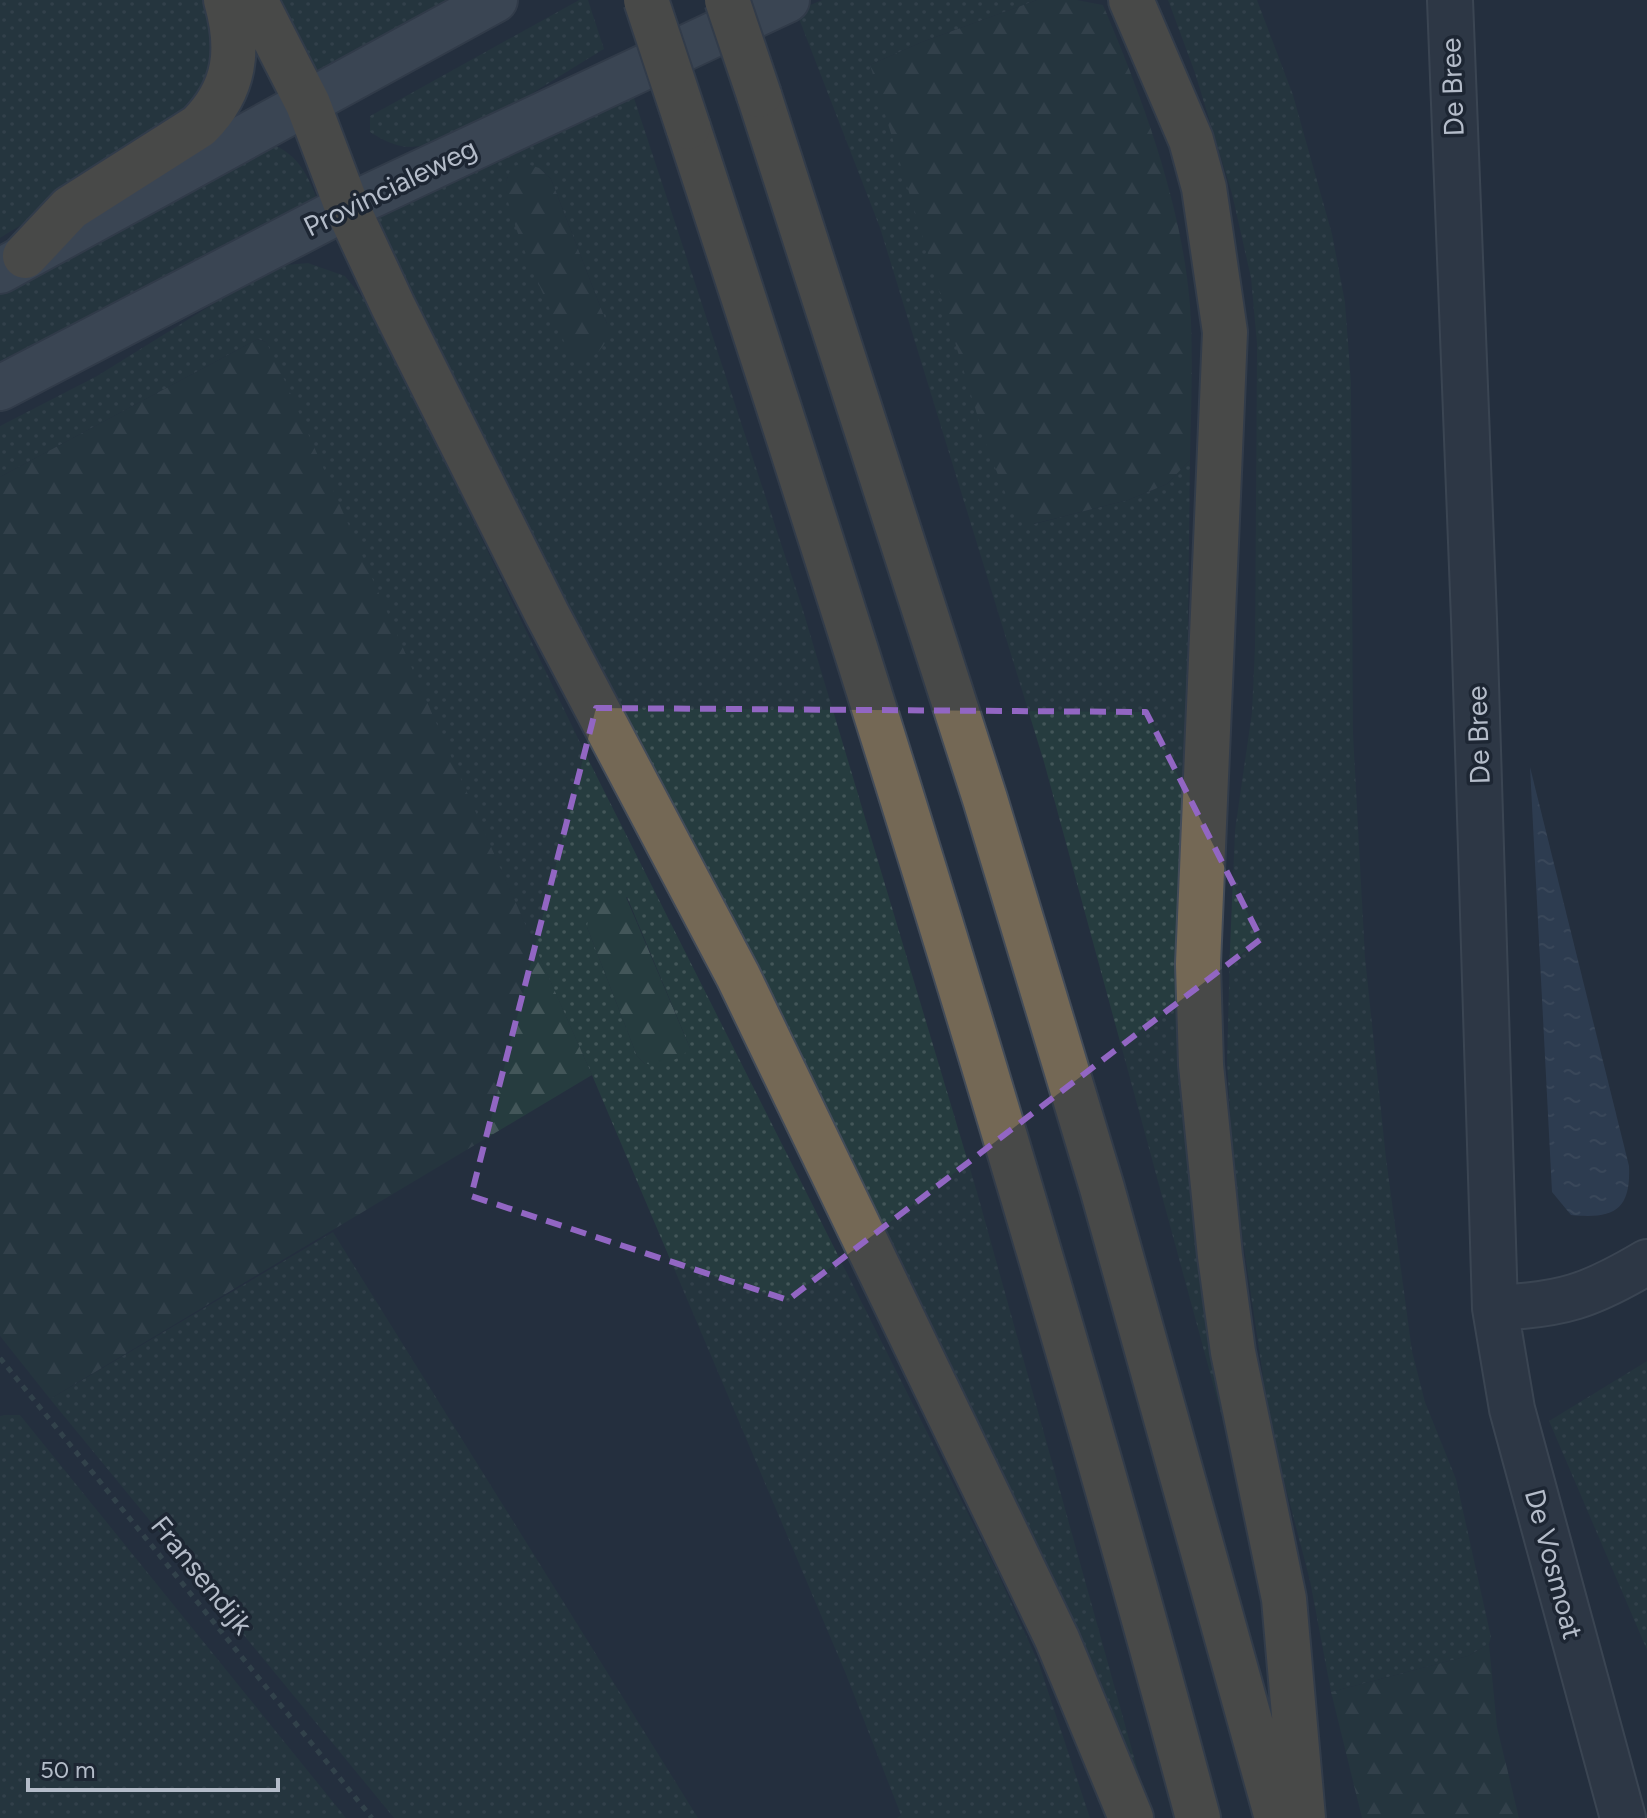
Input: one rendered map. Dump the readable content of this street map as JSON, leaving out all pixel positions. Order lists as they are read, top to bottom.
{
  "streets": {
    "main road": ["Provincialeweg"],
    "street": ["De Bree", "De Vosmoat"],
    "path": ["Fransendijk"]
  },
  "crossings": [
    ["De Bree", "De Vosmoat"]
  ],
  "scale_bar": "50 m"
}
